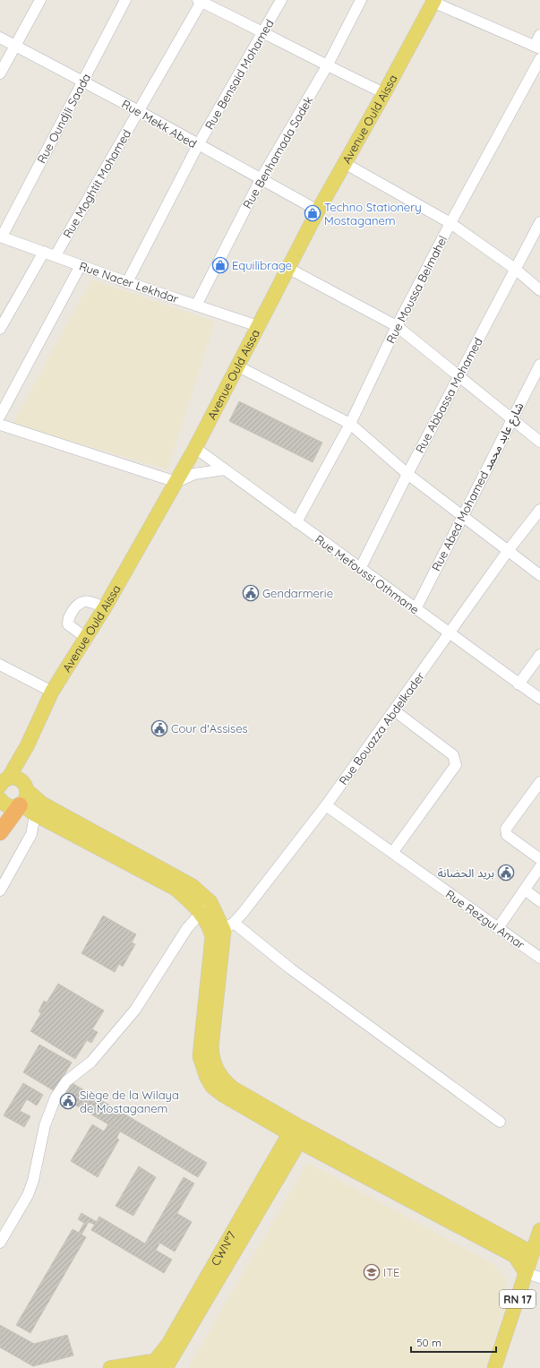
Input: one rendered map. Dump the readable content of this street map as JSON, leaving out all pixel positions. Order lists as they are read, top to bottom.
{
  "streets": {
    "main road": ["Avenue Ould Aissa", "CWN°7", "RN 17"],
    "street": [
      "Rue Bensaid Mohamed",
      "Rue Oundjli Saada",
      "Rue Mekk Abed",
      "Rue Benhamada Sadek",
      "Rue Moghtit Mohamed",
      "Rue Nacer Lekhdar",
      "Rue Moussa Belmahel",
      "Rue Abbassa Mohamed",
      "Rue Abed Mohamed شارع عابد محمد",
      "Rue Mefoussi Othmane",
      "Rue Bouazza Abdelkader",
      "Rue Rezgui Amar"
    ]
  },
  "crossings": [
    ["Rue Bensaid Mohamed", "Rue Mekk Abed"],
    ["Rue Bensaid Mohamed", "Rue Nacer Lekhdar"],
    ["Rue Oundjli Saada", "Rue Mekk Abed"],
    ["Rue Oundjli Saada", "Rue Nacer Lekhdar"],
    ["Avenue Ould Aissa", "Rue Mekk Abed"],
    ["Avenue Ould Aissa", "Rue Nacer Lekhdar"],
    ["Avenue Ould Aissa", "Rue Mefoussi Othmane"],
    ["Rue Mekk Abed", "Rue Benhamada Sadek"],
    ["Rue Mekk Abed", "Rue Moghtit Mohamed"],
    ["Rue Benhamada Sadek", "Rue Nacer Lekhdar"],
    ["Rue Moghtit Mohamed", "Rue Nacer Lekhdar"],
    ["Rue Moussa Belmahel", "Rue Mefoussi Othmane"],
    ["Rue Abbassa Mohamed", "Rue Mefoussi Othmane"],
    ["Rue Abed Mohamed شارع عابد محمد", "Rue Mefoussi Othmane"],
    ["Rue Mefoussi Othmane", "Rue Bouazza Abdelkader"],
    ["Rue Bouazza Abdelkader", "Rue Rezgui Amar"]
  ],
  "places": {
    "shop": ["Techno Stationery Mostaganem", "Equilibrage"],
    "public building": [
      "Gendarmerie",
      "Cour d'Assises",
      "بريد الحضانة",
      "Siège de la Wilaya de Mostaganem"
    ],
    "school or university": ["ITE"]
  },
  "scale_bar": "50 m"
}
